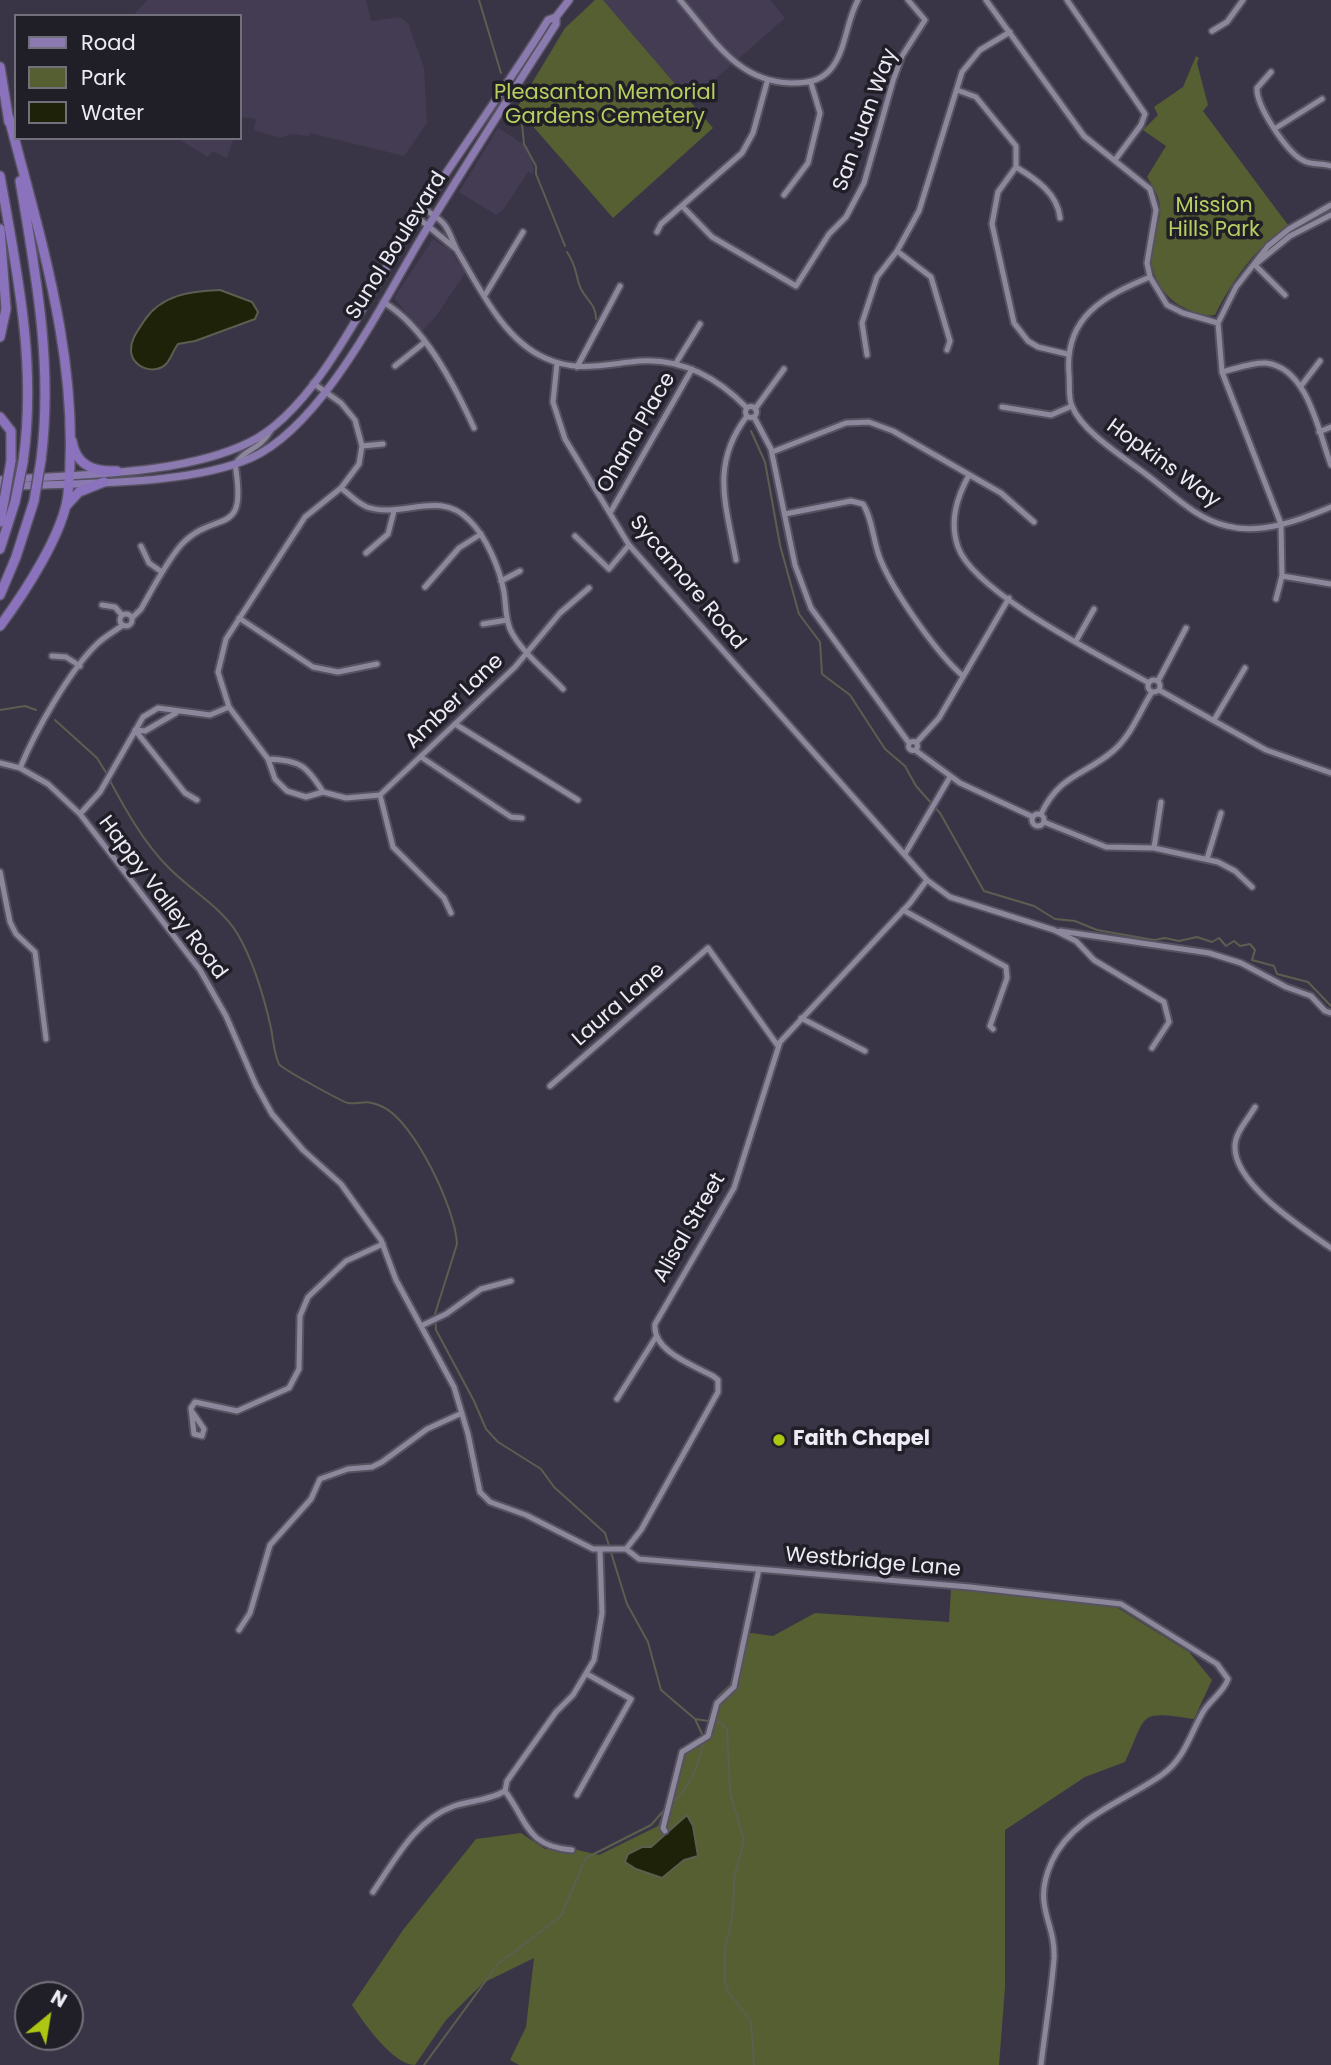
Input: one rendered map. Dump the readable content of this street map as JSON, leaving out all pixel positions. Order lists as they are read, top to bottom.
{
  "streets": {
    "main road": ["Sunol Boulevard"],
    "street": [
      "San Juan Way",
      "Ohana Place",
      "Hopkins Way",
      "Sycamore Road",
      "Amber Lane",
      "Happy Valley Road",
      "Laura Lane",
      "Alisal Street",
      "Westbridge Lane"
    ]
  },
  "crossings": [
    ["Ohana Place", "Sycamore Road"],
    ["Sycamore Road", "Alisal Street"],
    ["Happy Valley Road", "Westbridge Lane"],
    ["Laura Lane", "Alisal Street"]
  ],
  "parks": ["Pleasanton Memorial Gardens Cemetery", "Mission Hills Park"],
  "places": ["Faith Chapel"],
  "legend": ["Road", "Park", "Water"],
  "north": "top right"
}
